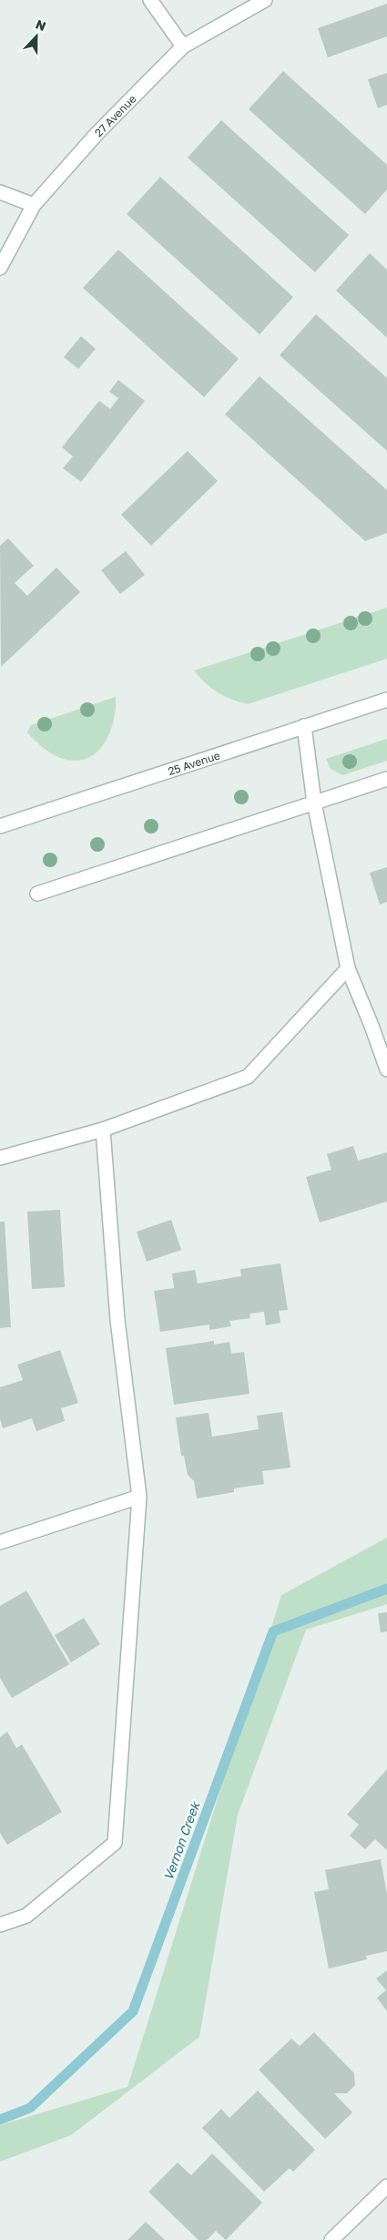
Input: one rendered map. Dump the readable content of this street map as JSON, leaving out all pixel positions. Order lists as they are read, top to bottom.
{
  "streets": {
    "street": ["27 Avenue", "25 Avenue"]
  },
  "water": ["Vernon Creek"],
  "north": "top"
}
